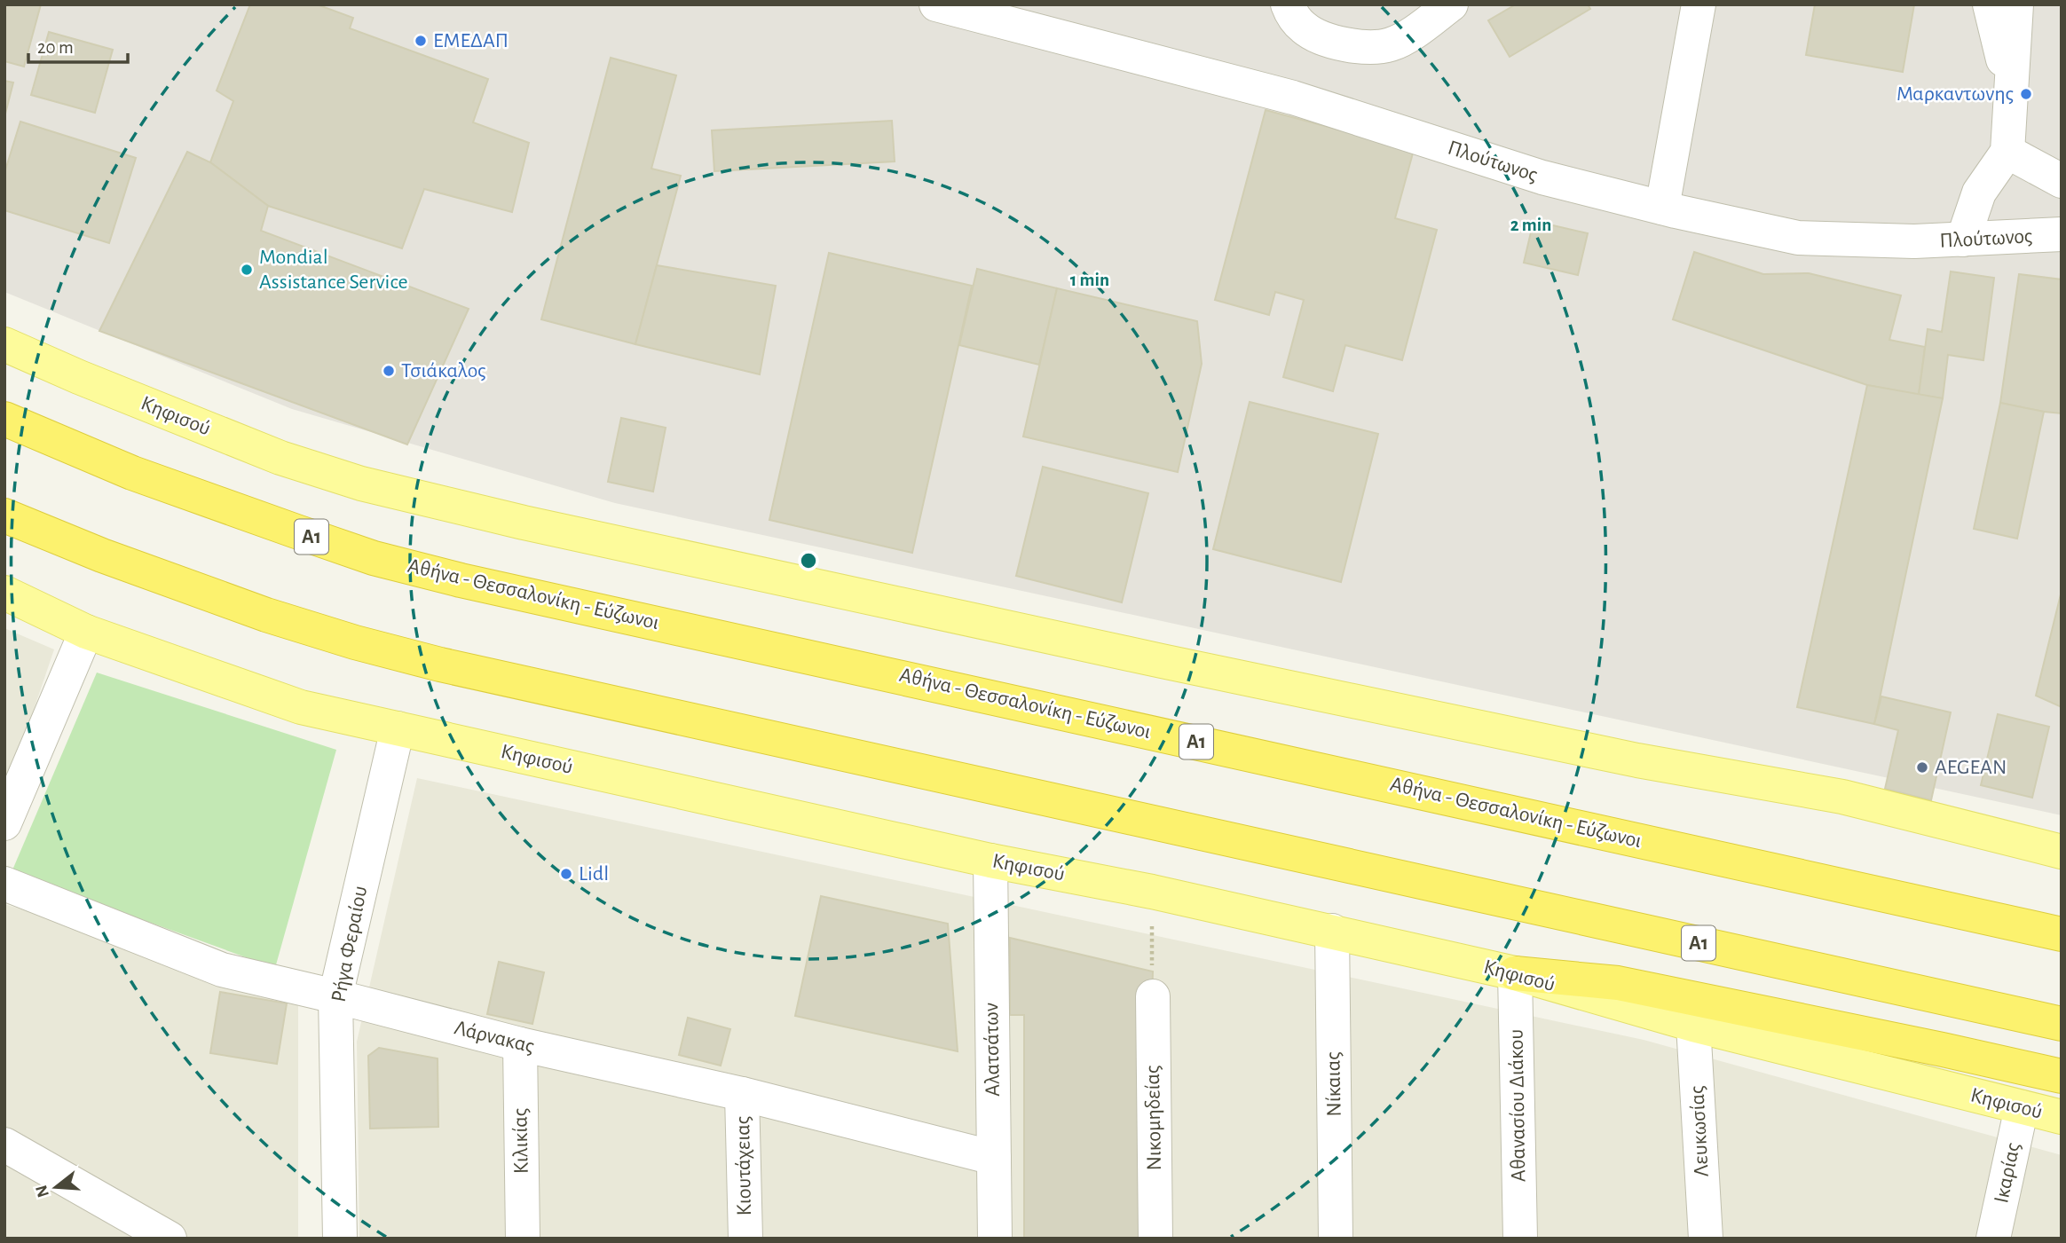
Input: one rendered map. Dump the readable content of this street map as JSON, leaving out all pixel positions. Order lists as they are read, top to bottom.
{
  "streets": {
    "highway": ["Α1", "Αθήνα - Θεσσαλονίκη - Εύζωνοι"],
    "main road": ["Κηφισού"],
    "street": [
      "Πλούτωνος",
      "Ρήγα Φεραίου",
      "Λάρνακας",
      "Αλατσάτων",
      "Νίκαιας",
      "Αθανασίου Διάκου",
      "Νικομηδείας",
      "Λευκωσίας",
      "Κιλικίας",
      "Κιουτάχειας",
      "Ικαρίας"
    ]
  },
  "crossings": [
    ["Κηφισού", "Ρήγα Φεραίου"],
    ["Κηφισού", "Αλατσάτων"],
    ["Κηφισού", "Νίκαιας"],
    ["Κηφισού", "Αθανασίου Διάκου"],
    ["Κηφισού", "Λευκωσίας"],
    ["Κηφισού", "Ικαρίας"],
    ["Ρήγα Φεραίου", "Λάρνακας"],
    ["Λάρνακας", "Αλατσάτων"],
    ["Λάρνακας", "Κιλικίας"],
    ["Λάρνακας", "Κιουτάχειας"]
  ],
  "places": [
    "ΕΜΕΔΑΠ",
    "Μαρκαντωνης",
    "Mondial Assistance Service",
    "Τσιάκαλος",
    "AEGEAN",
    "Lidl"
  ],
  "scale_bar": "20 m",
  "north": "left",
  "rings": ["2 min", "1 min"]
}
